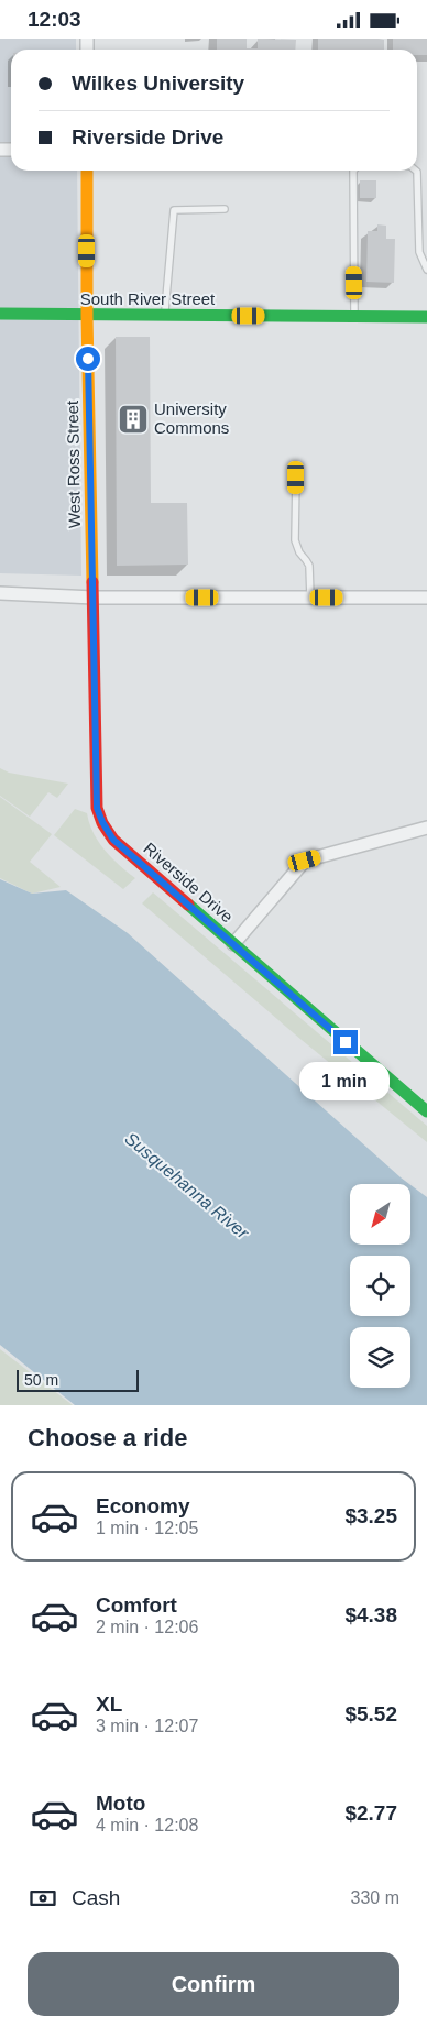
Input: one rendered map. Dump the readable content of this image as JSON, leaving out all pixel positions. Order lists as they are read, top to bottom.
{
  "streets": {
    "street": ["South River Street", "West Ross Street", "Riverside Drive"]
  },
  "crossings": [
    ["South River Street", "West Ross Street"],
    ["West Ross Street", "Riverside Drive"]
  ],
  "water": ["Susquehanna River"],
  "places": {
    "building": ["University Commons"]
  },
  "scale_bar": "50 m",
  "north": "bottom left",
  "page": {
    "status": "12:03",
    "banner": ["Wilkes University", "Riverside Drive"],
    "bubble": "1 min",
    "scale": "50 m",
    "heading": "Choose a ride",
    "list": [
      {
        "name": "Economy",
        "note": "1 min · 12:05",
        "value": "$3.25"
      },
      {
        "name": "Comfort",
        "note": "2 min · 12:06",
        "value": "$4.38"
      },
      {
        "name": "XL",
        "note": "3 min · 12:07",
        "value": "$5.52"
      },
      {
        "name": "Moto",
        "note": "4 min · 12:08",
        "value": "$2.77"
      }
    ],
    "pay": ["Cash", "330 m"],
    "buttons": "Confirm"
  }
}
